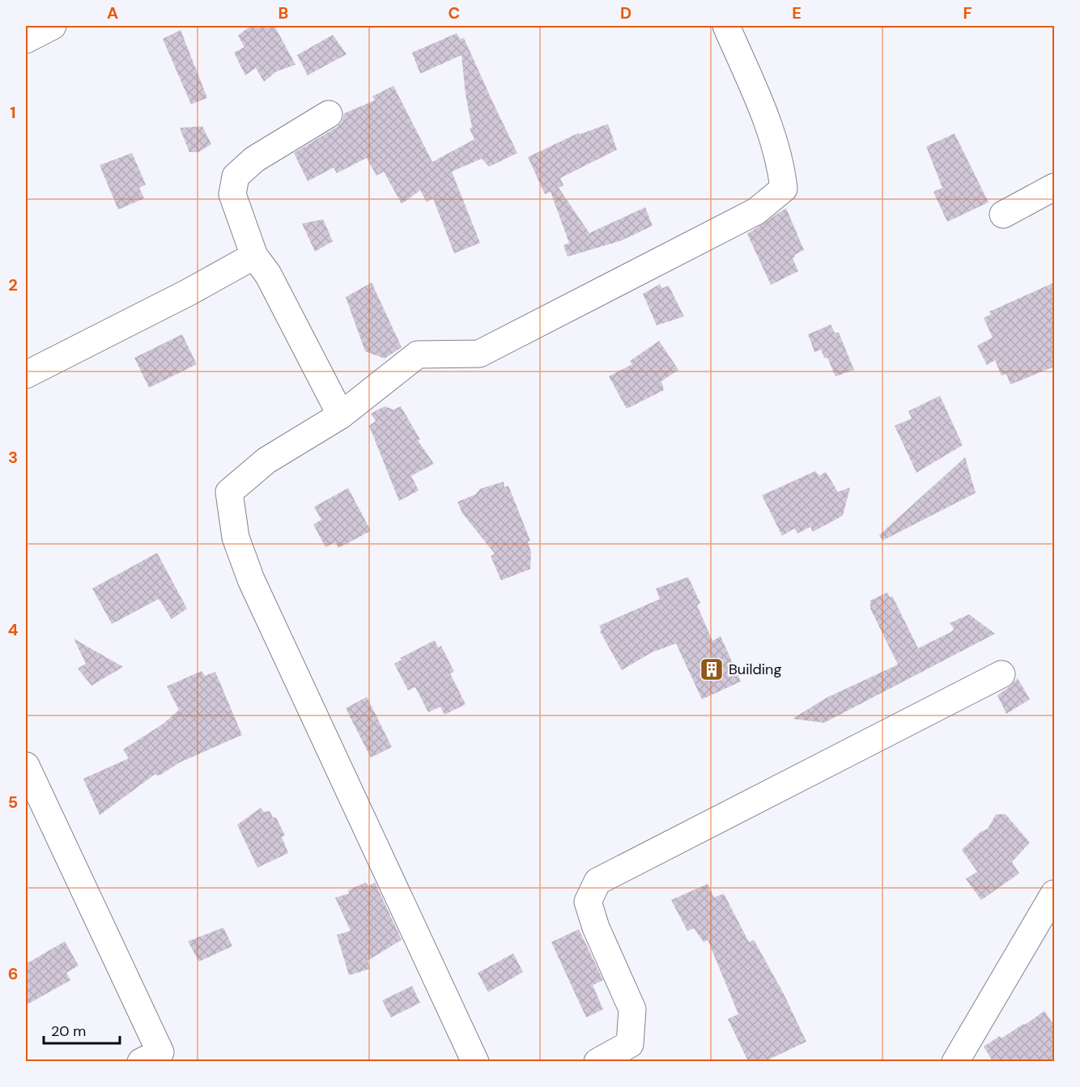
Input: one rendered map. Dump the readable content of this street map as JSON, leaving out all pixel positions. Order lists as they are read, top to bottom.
{
  "places": {
    "building": ["Building"]
  },
  "scale_bar": "20 m",
  "grid": {
    "columns": [
      "A",
      "B",
      "C",
      "D",
      "E",
      "F"
    ],
    "rows": [
      "1",
      "2",
      "3",
      "4",
      "5",
      "6"
    ]
  }
}
